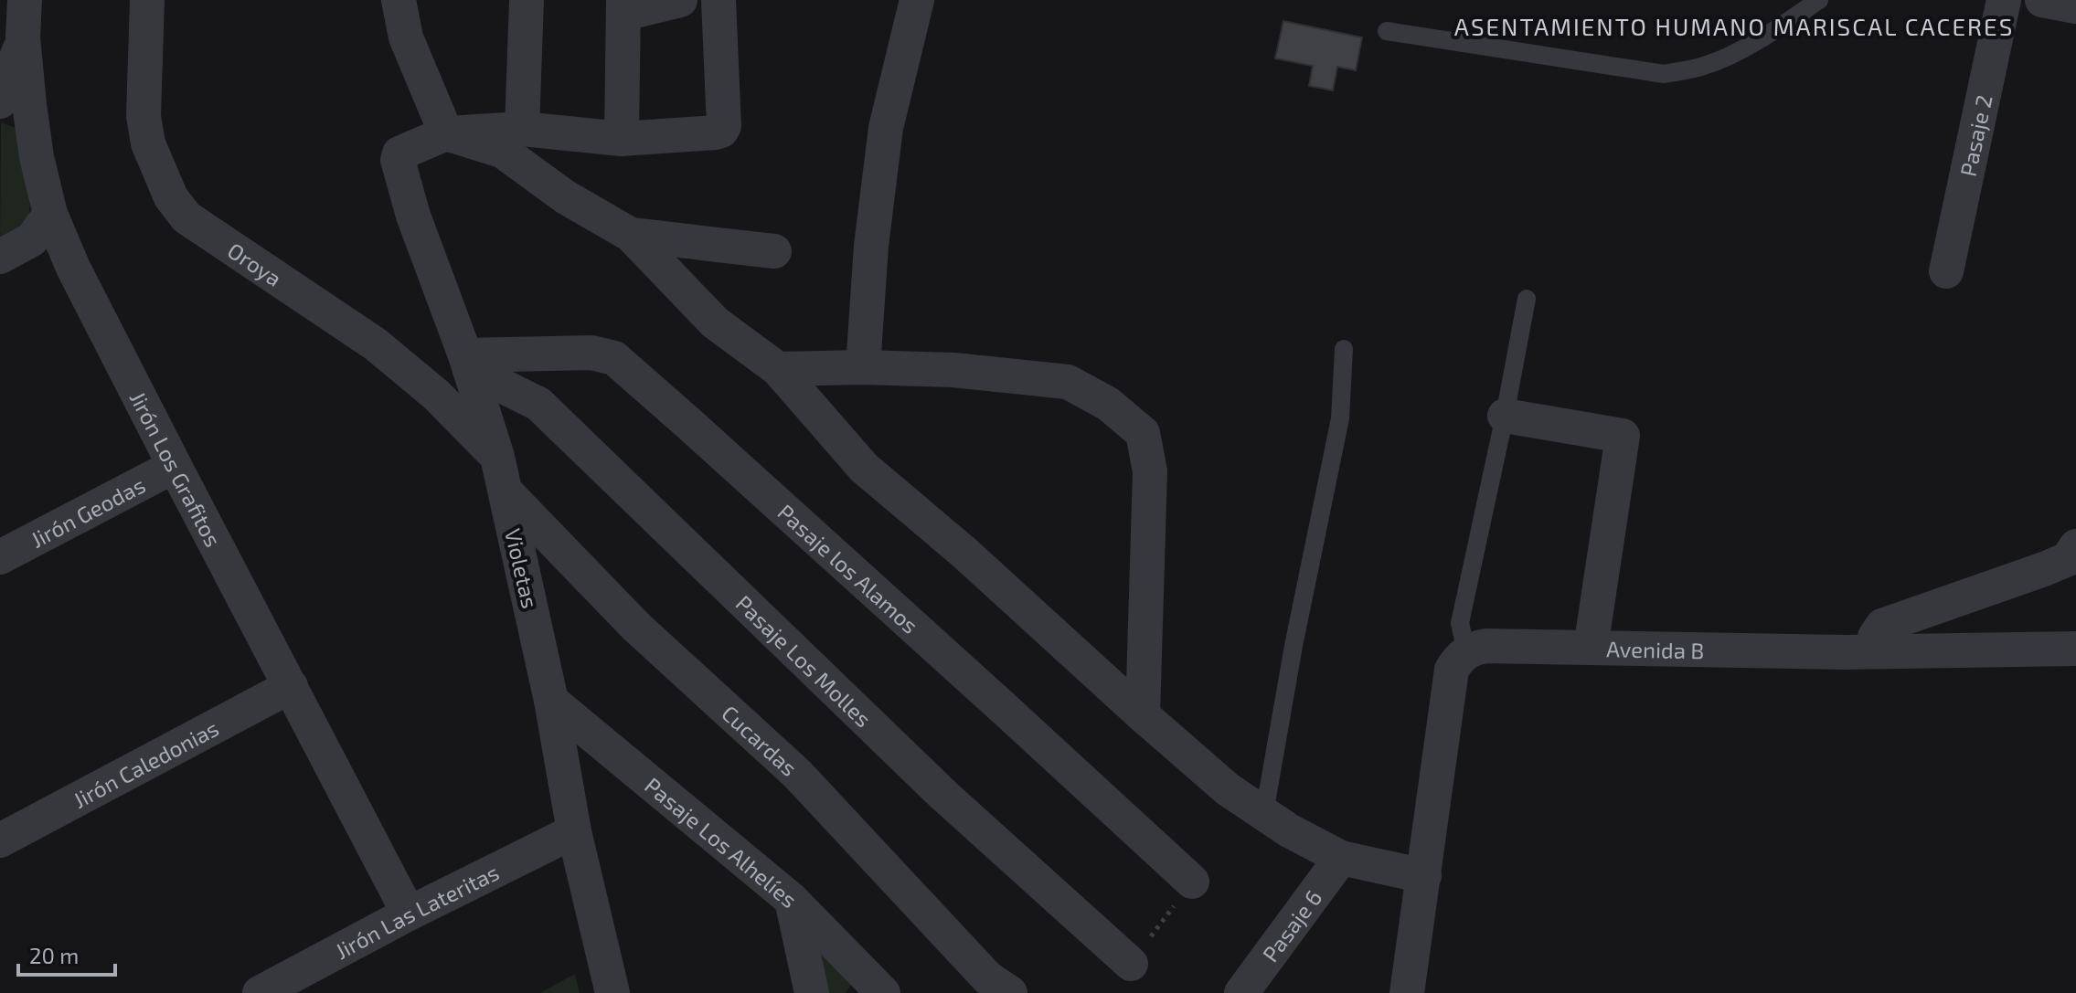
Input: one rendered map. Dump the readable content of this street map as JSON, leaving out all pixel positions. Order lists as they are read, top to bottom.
{
  "streets": {
    "street": [
      "Pasaje 2",
      "Oroya",
      "Jirón Los Grafitos",
      "Jirón Geodas",
      "Violetas",
      "Pasaje los Alamos",
      "Avenida B",
      "Pasaje Los Molles",
      "Cucardas",
      "Jirón Caledonias",
      "Pasaje Los Alhelíes",
      "Jirón Las Lateritas",
      "Pasaje 6"
    ]
  },
  "crossings": [
    ["Oroya", "Violetas"],
    ["Jirón Los Grafitos", "Jirón Geodas"],
    ["Jirón Los Grafitos", "Jirón Caledonias"],
    ["Jirón Los Grafitos", "Jirón Las Lateritas"],
    ["Violetas", "Pasaje los Alamos"],
    ["Violetas", "Pasaje Los Molles"],
    ["Violetas", "Cucardas"],
    ["Violetas", "Pasaje Los Alhelíes"],
    ["Violetas", "Jirón Las Lateritas"],
    ["Pasaje los Alamos", "Pasaje Los Molles"]
  ],
  "districts": ["ASENTAMIENTO HUMANO MARISCAL CACERES"],
  "scale_bar": "20 m"
}
